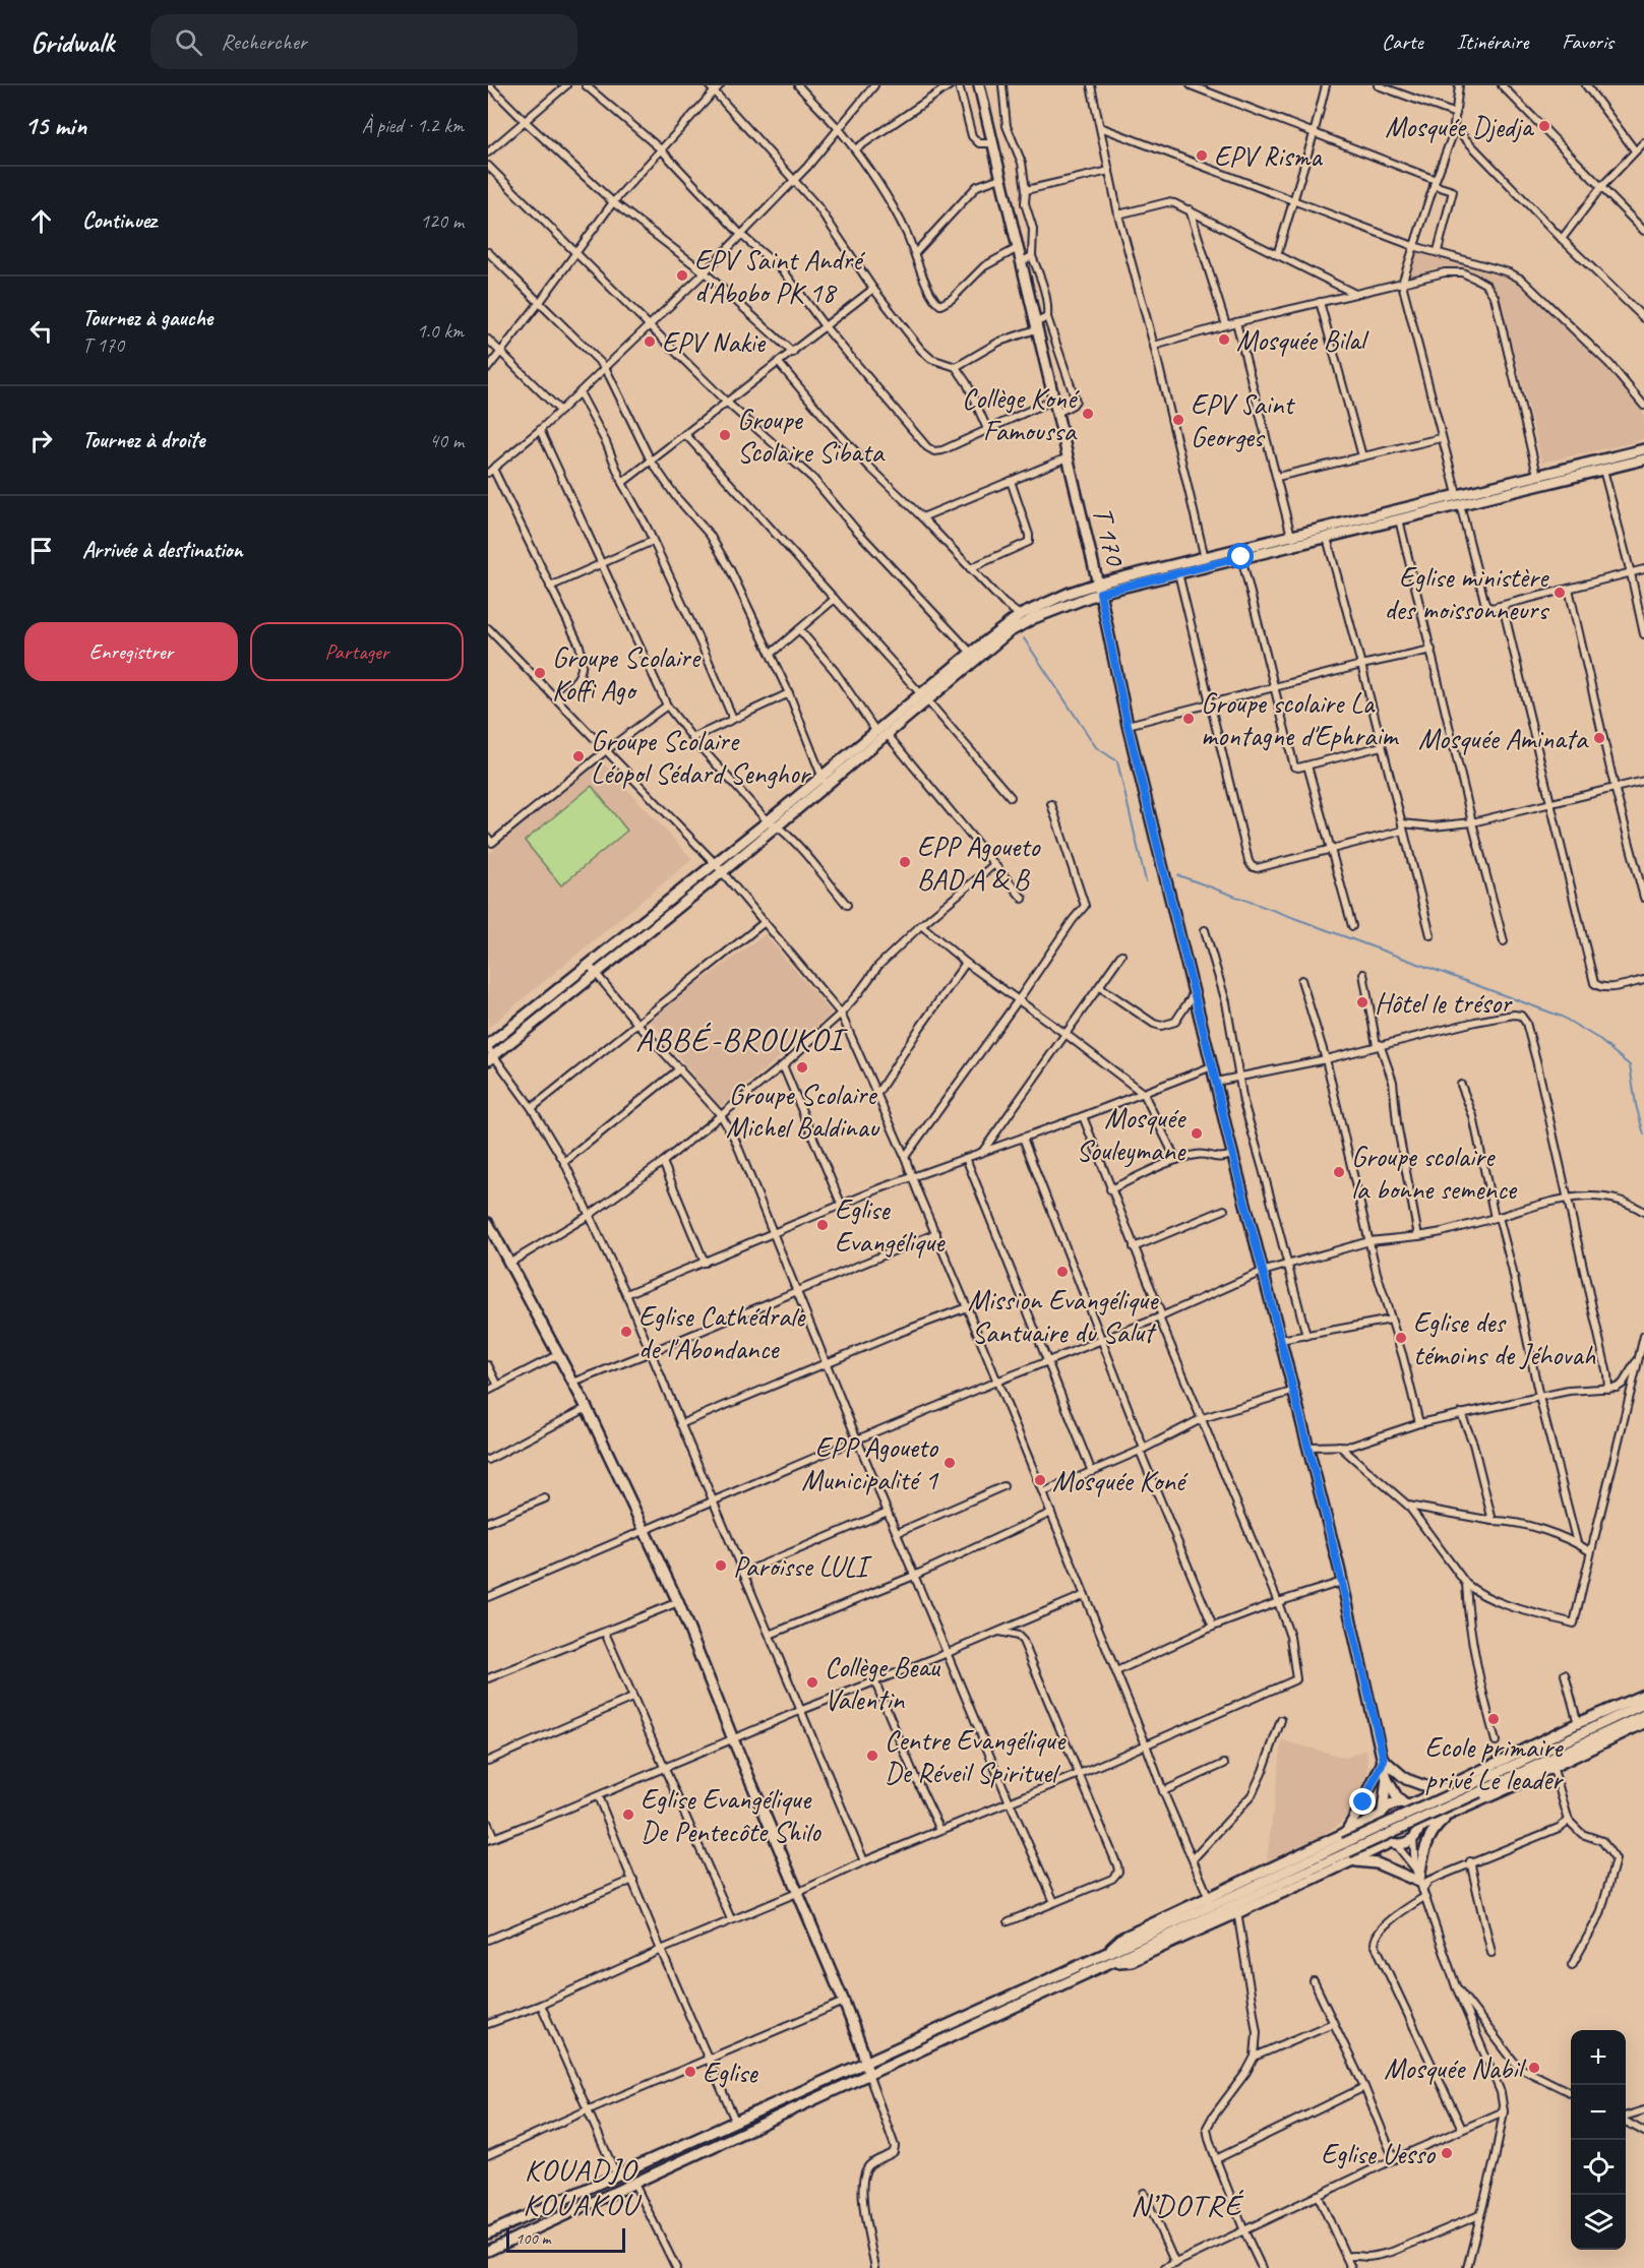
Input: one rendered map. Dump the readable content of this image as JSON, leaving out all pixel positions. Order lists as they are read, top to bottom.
{
  "streets": {
    "main road": ["T 170"]
  },
  "districts": ["ABBÉ-BROUKOI", "KOUADJO KOUAKOU", "N’DOTRÉ"],
  "places": [
    "Mosquée Djedja",
    "EPV Risma",
    "EPV Saint André d'Abobo PK 18",
    "Mosquée Bilal",
    "EPV Nakie",
    "Collège Koné Famoussa",
    "EPV Saint Georges",
    "Groupe Scolaire Sibata",
    "Eglise ministère des moissonneurs",
    "Groupe Scolaire Koffi Ago",
    "Groupe scolaire La montagne d'Ephraim",
    "Mosquée Aminata",
    "Groupe Scolaire Léopol Sédard Senghor",
    "EPP Agoueto BAD A & B",
    "Hôtel le trésor",
    "Groupe Scolaire Michel Baldinau",
    "Mosquée Souleymane",
    "Groupe scolaire la bonne semence",
    "Eglise Evangélique",
    "Mission Evangélique Santuaire du Salut",
    "Eglise Cathédrale de l'Abondance",
    "Eglise des témoins de Jéhovah",
    "EPP Agoueto Municipalité 1",
    "Mosquée Koné",
    "Paroisse LULI",
    "Collège Beau Valentin",
    "Ecole primaire privé Le leader",
    "Centre Evangélique De Réveil Spirituel",
    "Eglise Evangélique De Pentecôte Shilo",
    "Mosquée Nabil",
    "Eglise",
    "Eglise Uesso"
  ],
  "scale_bar": "100 m",
  "page": {
    "header": "Gridwalk",
    "search": "Rechercher",
    "nav": ["Carte", "Itinéraire", "Favoris"],
    "heading": ["15 min", "À pied · 1.2 km"],
    "list": [
      ["Continuez", "120 m"],
      ["Tournez à gauche", "T 170", "1.0 km"],
      ["Tournez à droite", "40 m"],
      "Arrivée à destination"
    ],
    "buttons": ["Enregistrer", "Partager"],
    "map_buttons": ["+", "−"],
    "scale": "100 m"
  }
}
